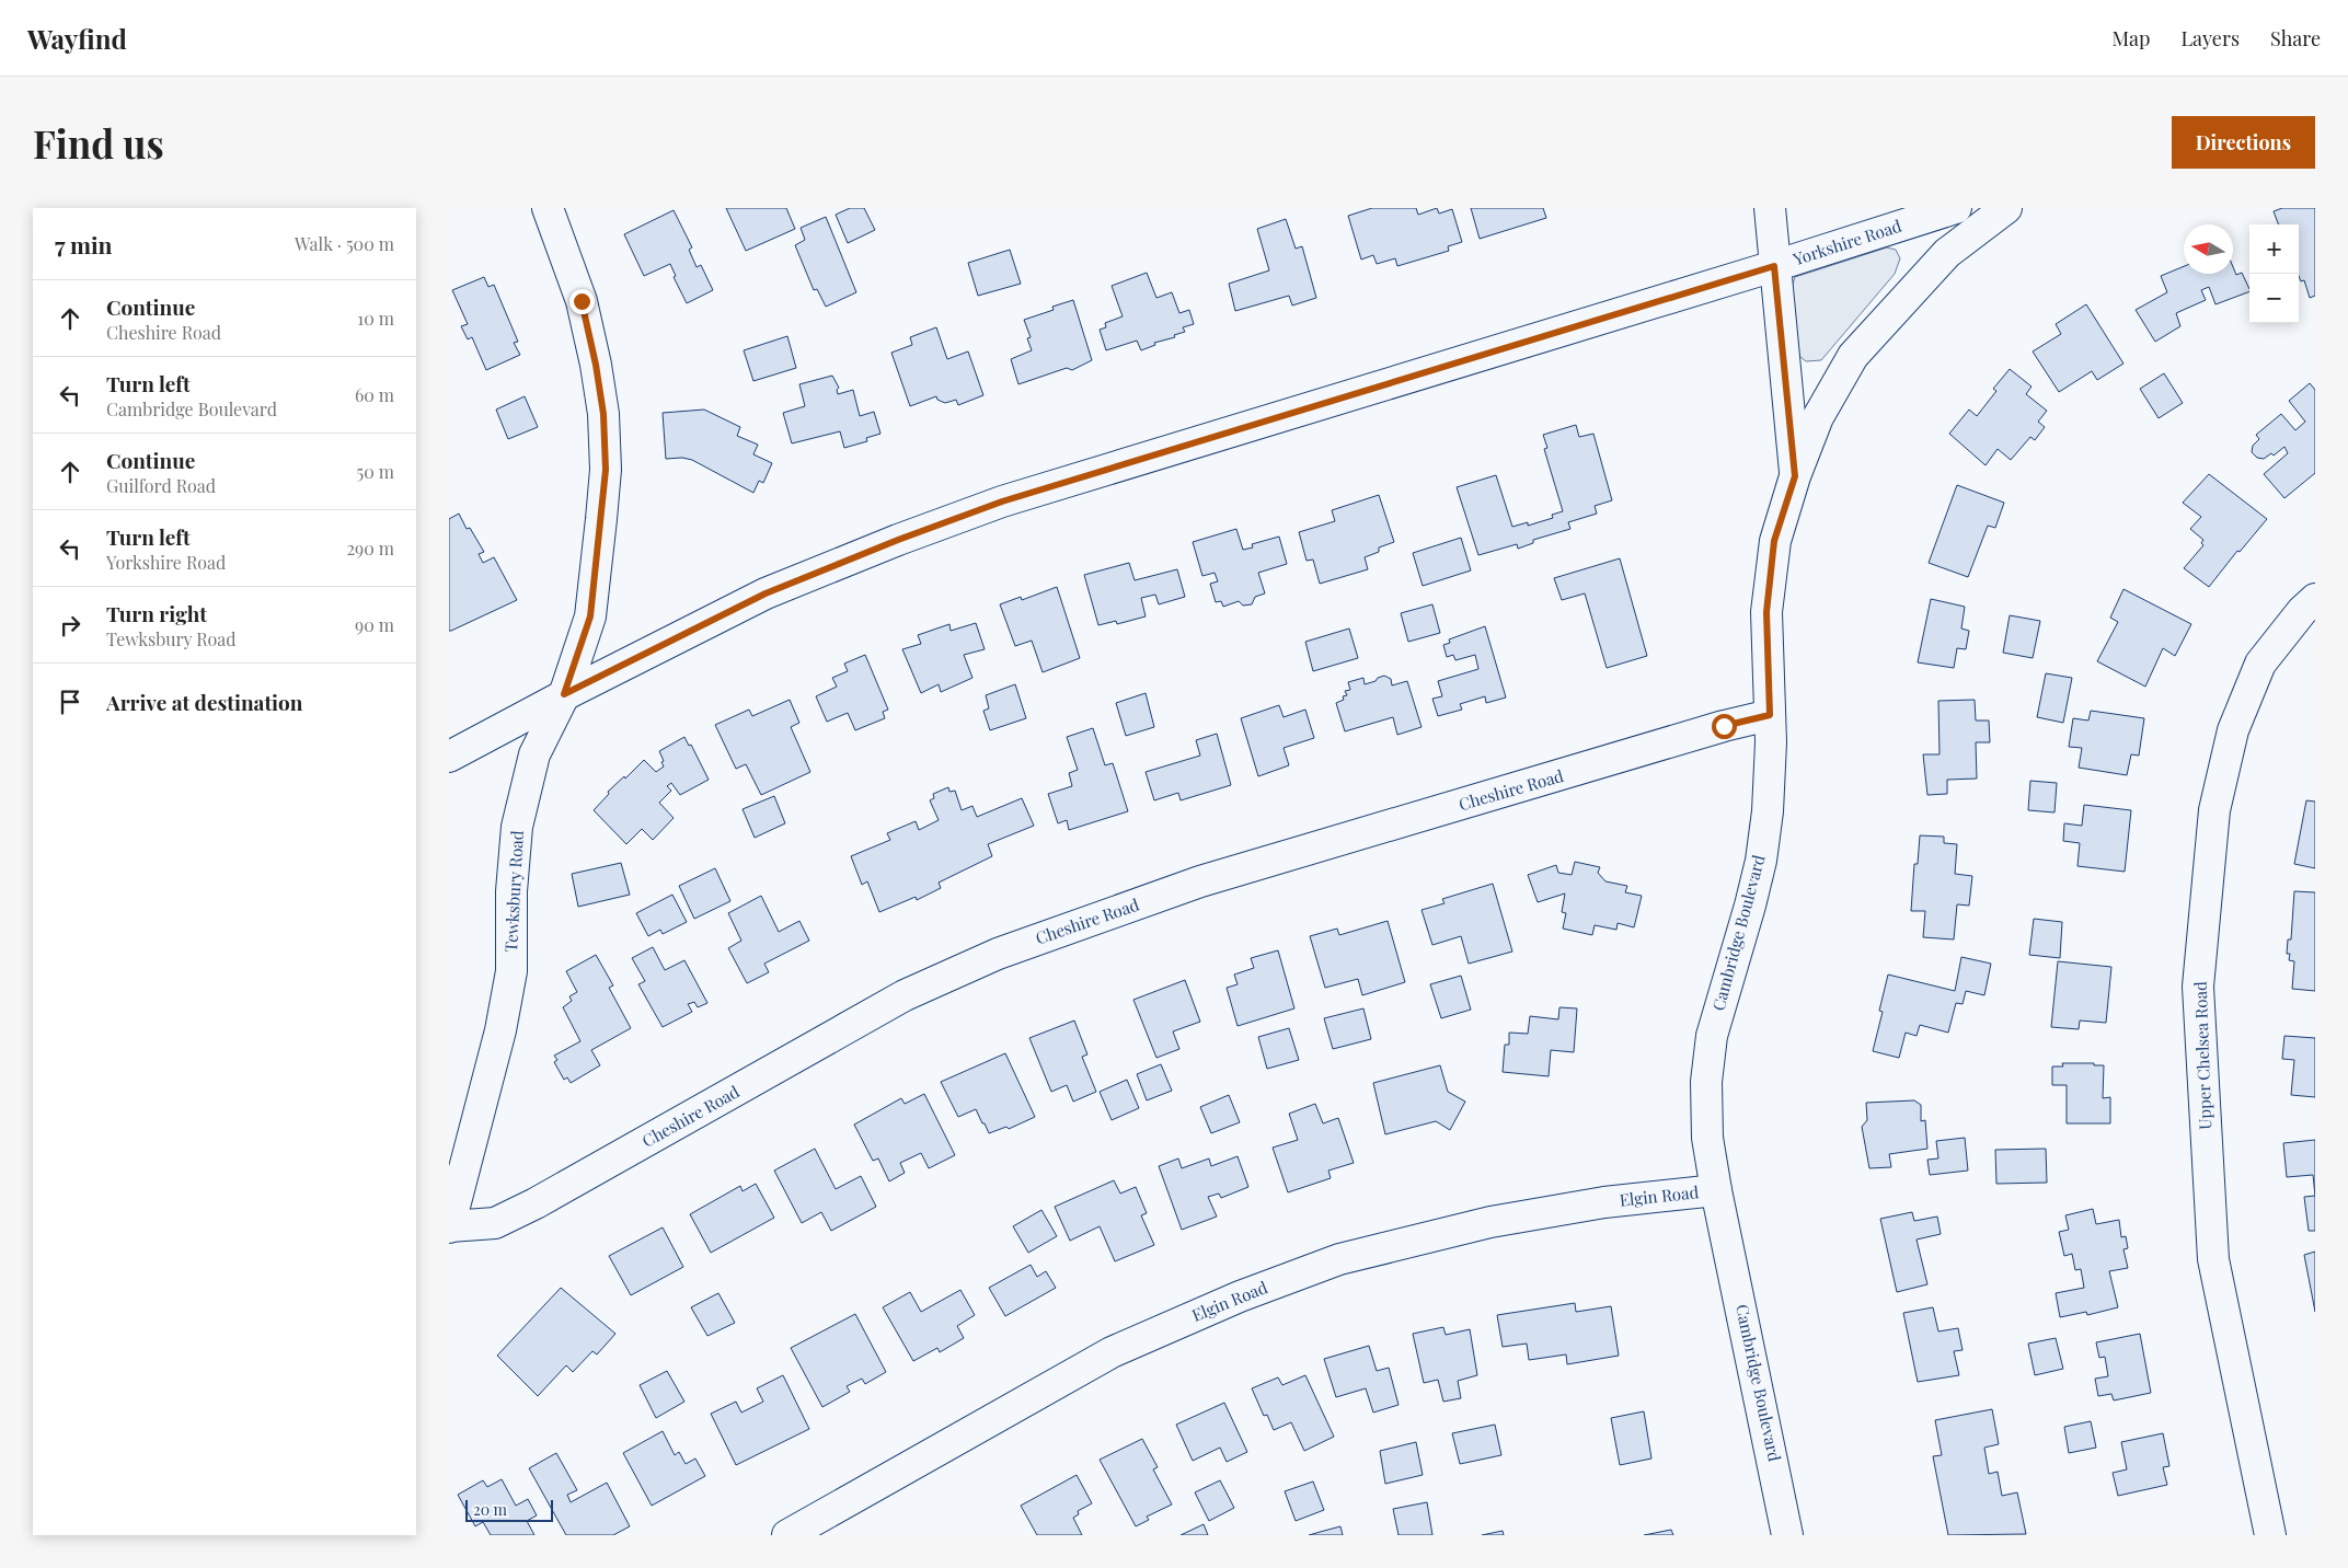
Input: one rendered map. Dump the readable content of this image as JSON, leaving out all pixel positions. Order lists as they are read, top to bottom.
{
  "streets": {
    "street": [
      "Yorkshire Road",
      "Cheshire Road",
      "Tewksbury Road",
      "Cambridge Boulevard",
      "Upper Chelsea Road",
      "Elgin Road"
    ]
  },
  "crossings": [
    ["Yorkshire Road", "Tewksbury Road"],
    ["Cheshire Road", "Tewksbury Road"],
    ["Cheshire Road", "Cambridge Boulevard"],
    ["Cambridge Boulevard", "Elgin Road"]
  ],
  "scale_bar": "20 m",
  "north": "left",
  "page": {
    "header": "Wayfind",
    "nav": ["Map", "Layers", "Share"],
    "buttons": "Directions",
    "title": "Find us",
    "heading": ["7 min", "Walk · 500 m"],
    "map_buttons": ["+", "−"],
    "list": [
      ["Continue", "Cheshire Road", "10 m"],
      ["Turn left", "Cambridge Boulevard", "60 m"],
      ["Continue", "Guilford Road", "50 m"],
      ["Turn left", "Yorkshire Road", "290 m"],
      ["Turn right", "Tewksbury Road", "90 m"],
      "Arrive at destination"
    ],
    "scale": "20 m"
  }
}
